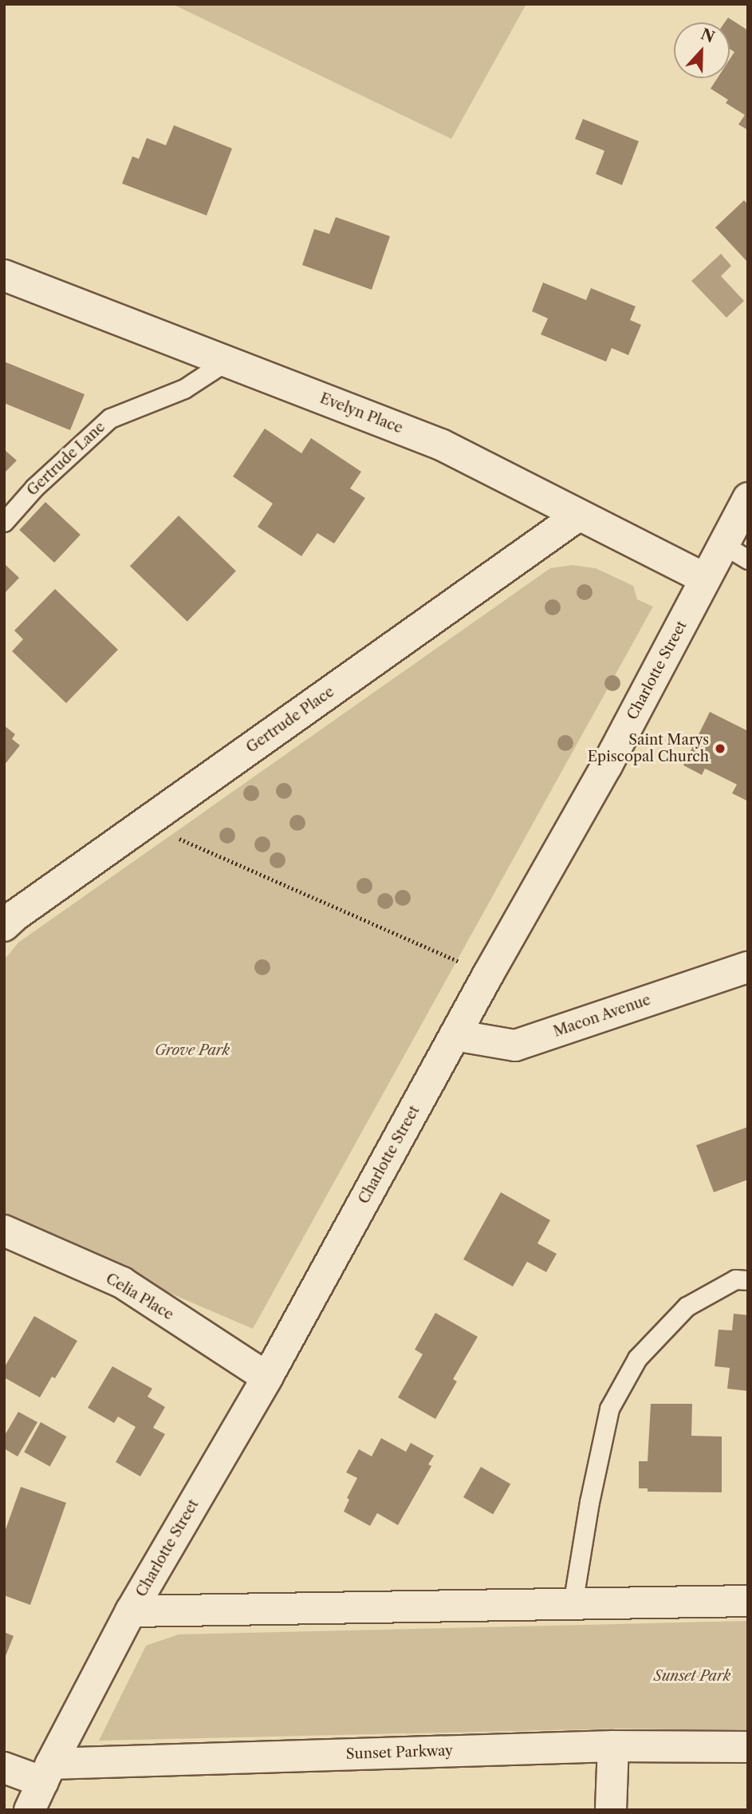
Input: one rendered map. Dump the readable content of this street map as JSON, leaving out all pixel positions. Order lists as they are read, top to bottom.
{
  "streets": {
    "street": [
      "Evelyn Place",
      "Charlotte Street",
      "Gertrude Place",
      "Macon Avenue",
      "Celia Place",
      "Sunset Parkway"
    ],
    "lane": ["Gertrude Lane"]
  },
  "crossings": [
    ["Evelyn Place", "Gertrude Lane"],
    ["Evelyn Place", "Charlotte Street"],
    ["Evelyn Place", "Gertrude Place"],
    ["Charlotte Street", "Macon Avenue"],
    ["Charlotte Street", "Celia Place"],
    ["Charlotte Street", "Sunset Parkway"]
  ],
  "parks": ["Grove Park", "Sunset Park"],
  "places": ["Saint Marys Episcopal Church"],
  "north": "top"
}
